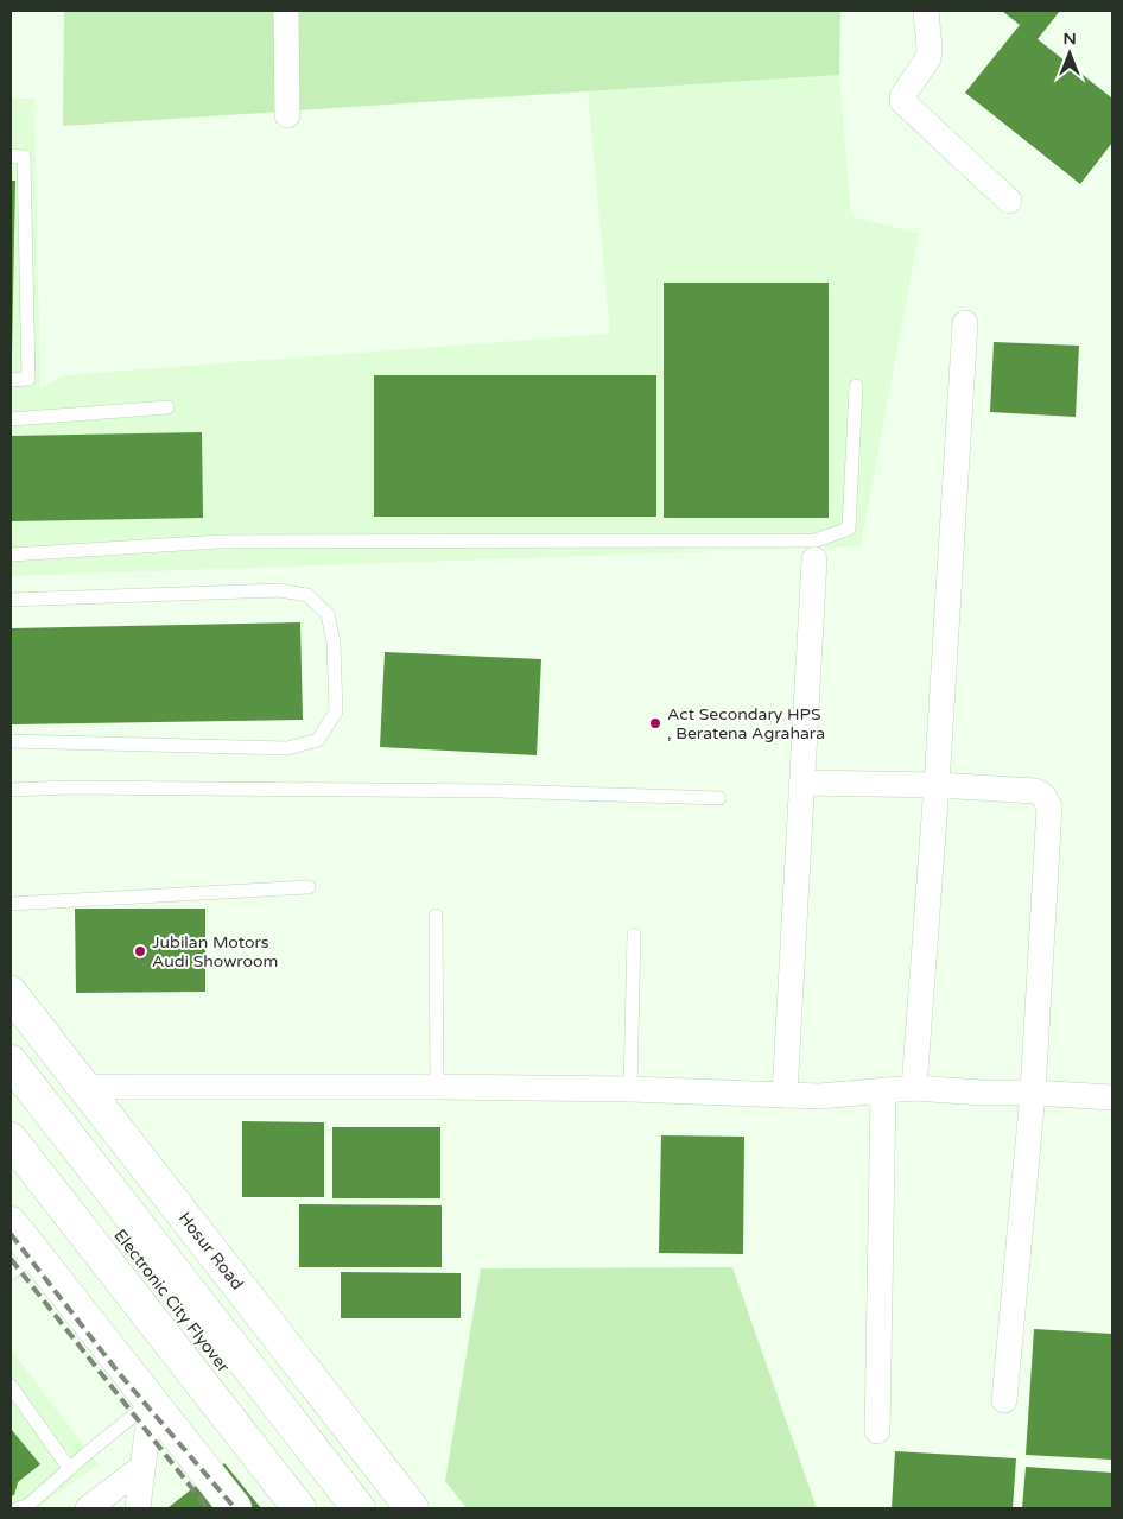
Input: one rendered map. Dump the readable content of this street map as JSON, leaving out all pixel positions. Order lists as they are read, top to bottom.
{
  "streets": {
    "main road": ["Hosur Road", "Electronic City Flyover"]
  },
  "places": ["Act Secondary HPS , Beratena Agrahara", "Jubilan Motors Audi Showroom"],
  "north": "top"
}
